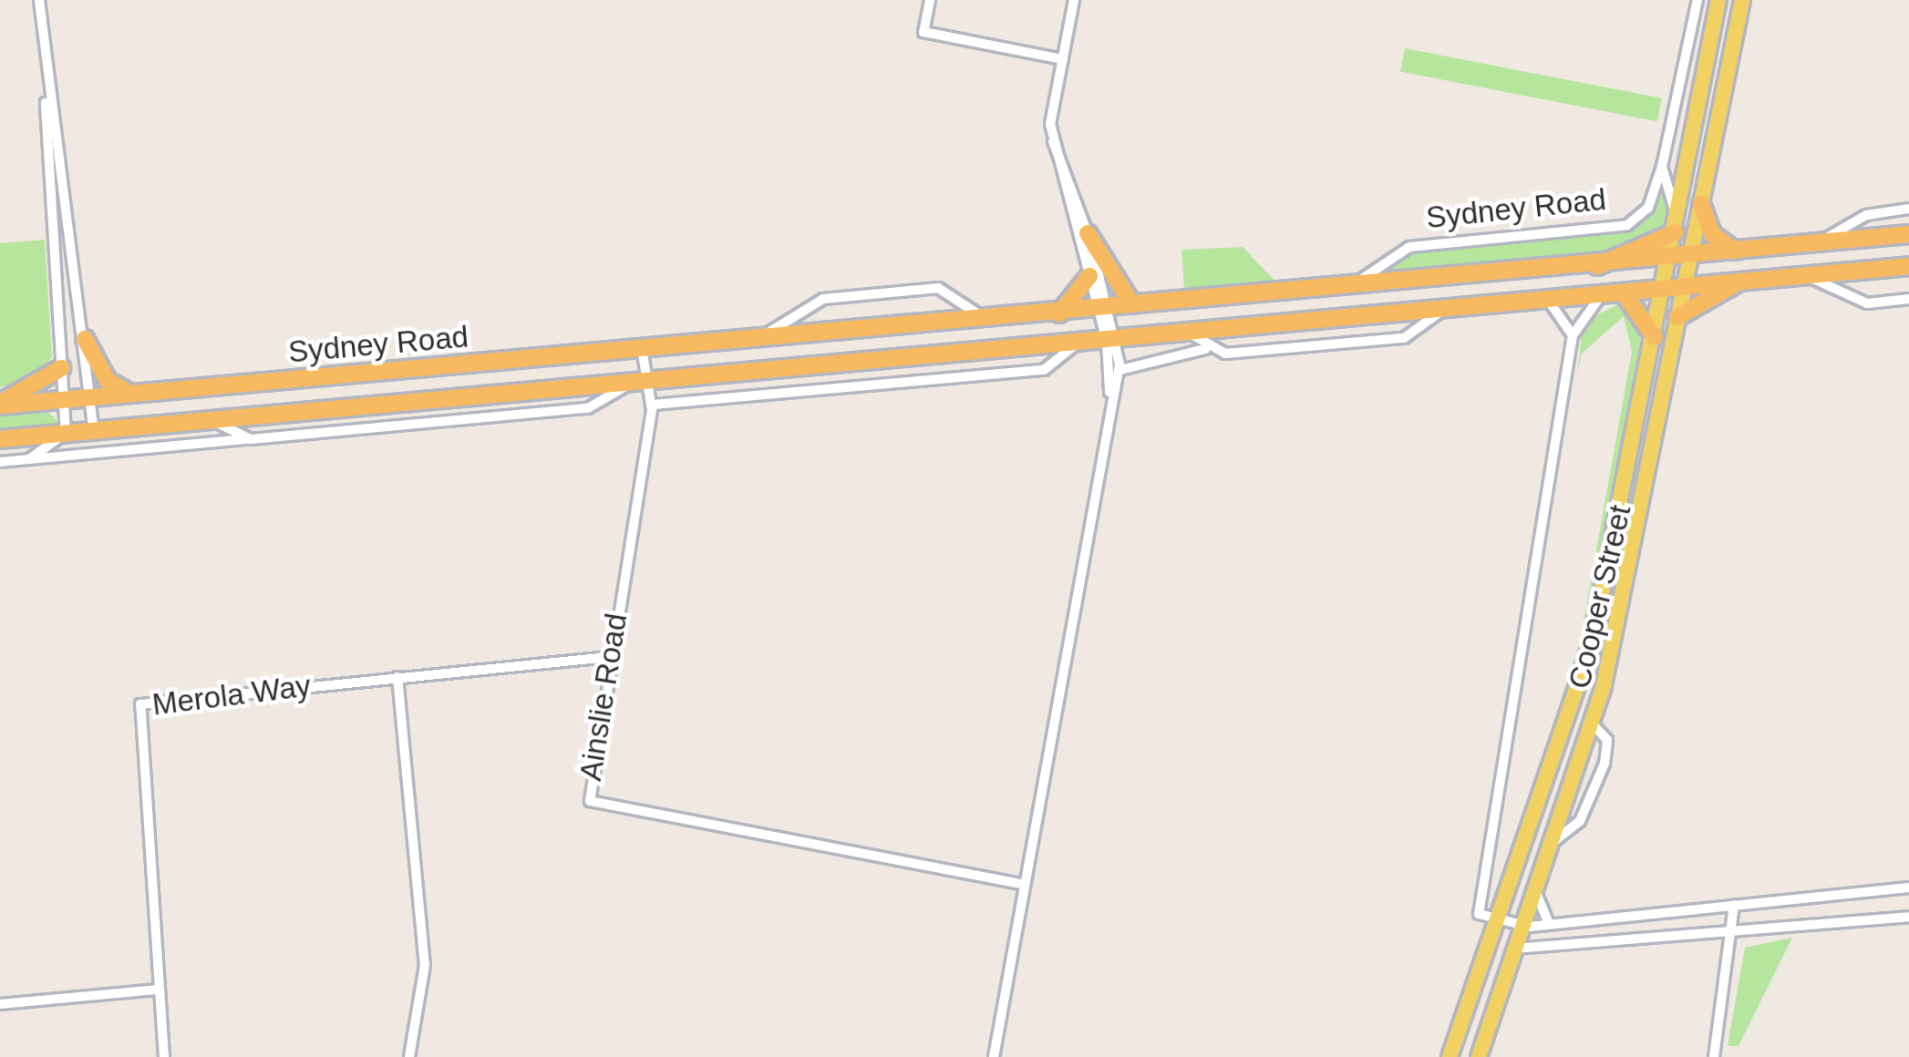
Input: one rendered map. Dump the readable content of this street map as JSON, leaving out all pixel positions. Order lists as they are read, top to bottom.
{
  "streets": {
    "highway": ["Sydney Road"],
    "main road": ["Cooper Street"],
    "street": ["Merola Way", "Ainslie Road"]
  },
  "crossings": [
    ["Sydney Road", "Cooper Street"],
    ["Sydney Road", "Ainslie Road"],
    ["Merola Way", "Ainslie Road"]
  ]
}
